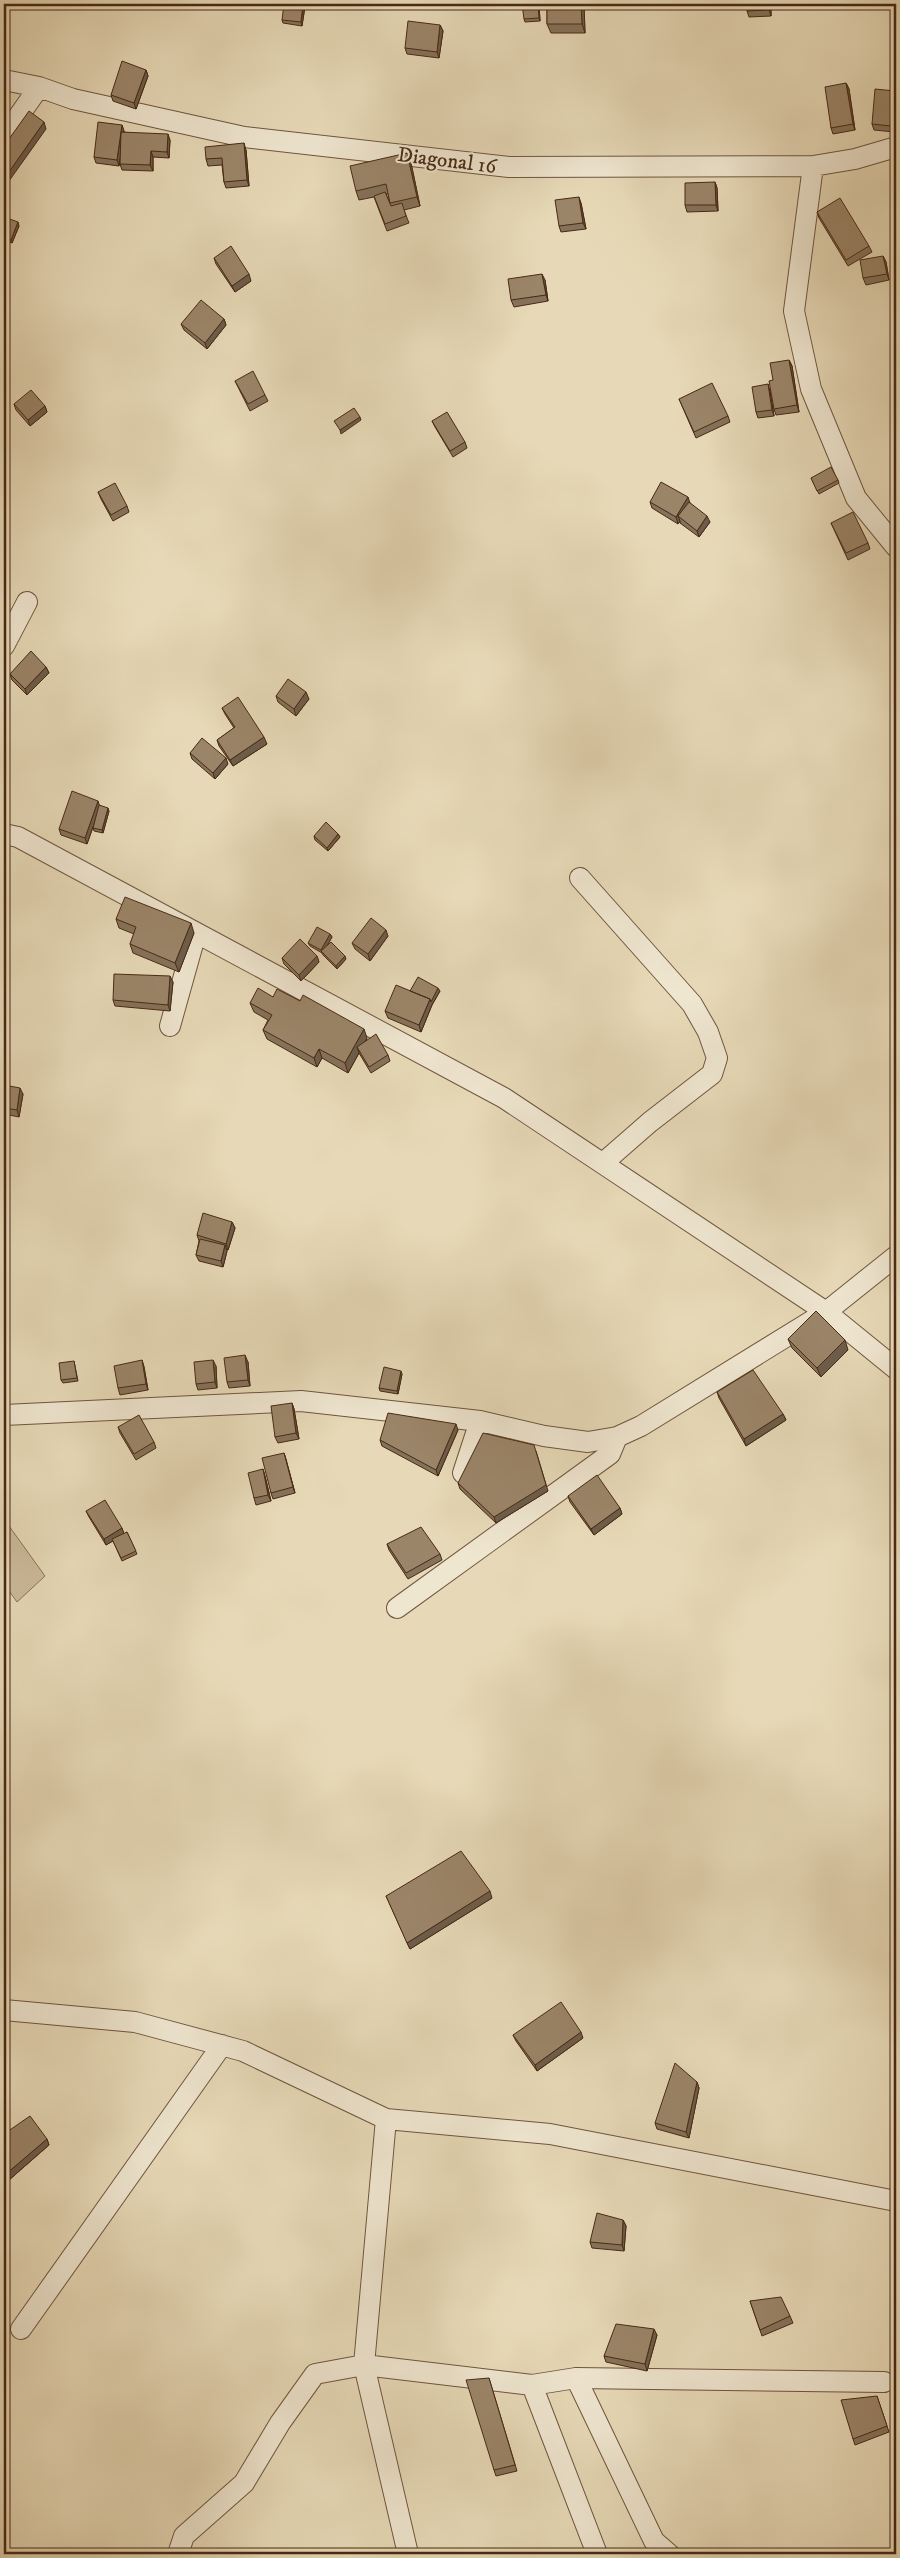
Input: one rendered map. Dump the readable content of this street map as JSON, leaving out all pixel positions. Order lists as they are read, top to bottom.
{
  "streets": {
    "street": ["Diagonal 16"]
  }
}
